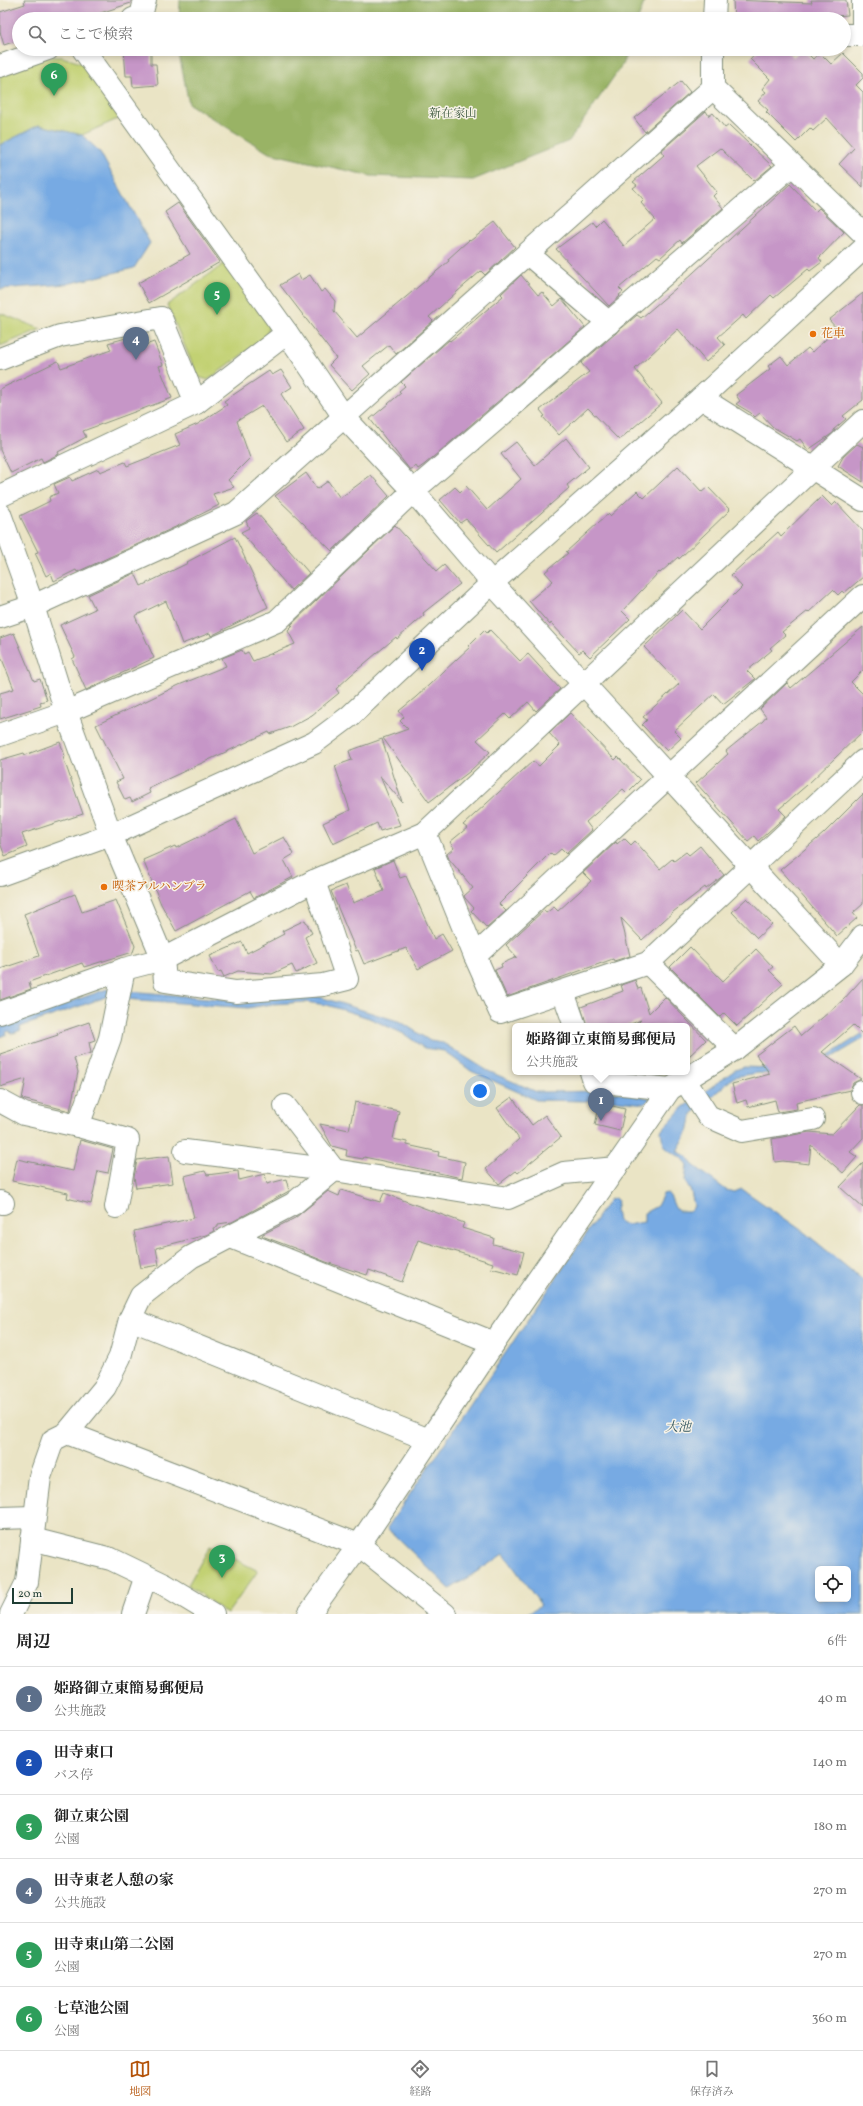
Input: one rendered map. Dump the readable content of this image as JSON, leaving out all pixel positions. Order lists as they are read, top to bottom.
{
  "water": ["大池"],
  "parks": ["新在家山"],
  "places": ["花車", "喫茶アルハンブラ"],
  "scale_bar": "20 m",
  "page": {
    "search": "ここで検索",
    "pins": [
      "6",
      "5",
      "4",
      "2",
      "1",
      "3"
    ],
    "popup": ["姫路御立東簡易郵便局", "公共施設"],
    "scale": "20 m",
    "heading": ["周辺", "6件"],
    "list": [
      {
        "mark": "1",
        "name": "姫路御立東簡易郵便局",
        "note": "公共施設",
        "value": "40 m"
      },
      {
        "mark": "2",
        "name": "田寺東口",
        "note": "バス停",
        "value": "140 m"
      },
      {
        "mark": "3",
        "name": "御立東公園",
        "note": "公園",
        "value": "180 m"
      },
      {
        "mark": "4",
        "name": "田寺東老人憩の家",
        "note": "公共施設",
        "value": "270 m"
      },
      {
        "mark": "5",
        "name": "田寺東山第二公園",
        "note": "公園",
        "value": "270 m"
      },
      {
        "mark": "6",
        "name": "七草池公園",
        "note": "公園",
        "value": "360 m"
      }
    ],
    "nav": ["地図", "経路", "保存済み"]
  }
}
